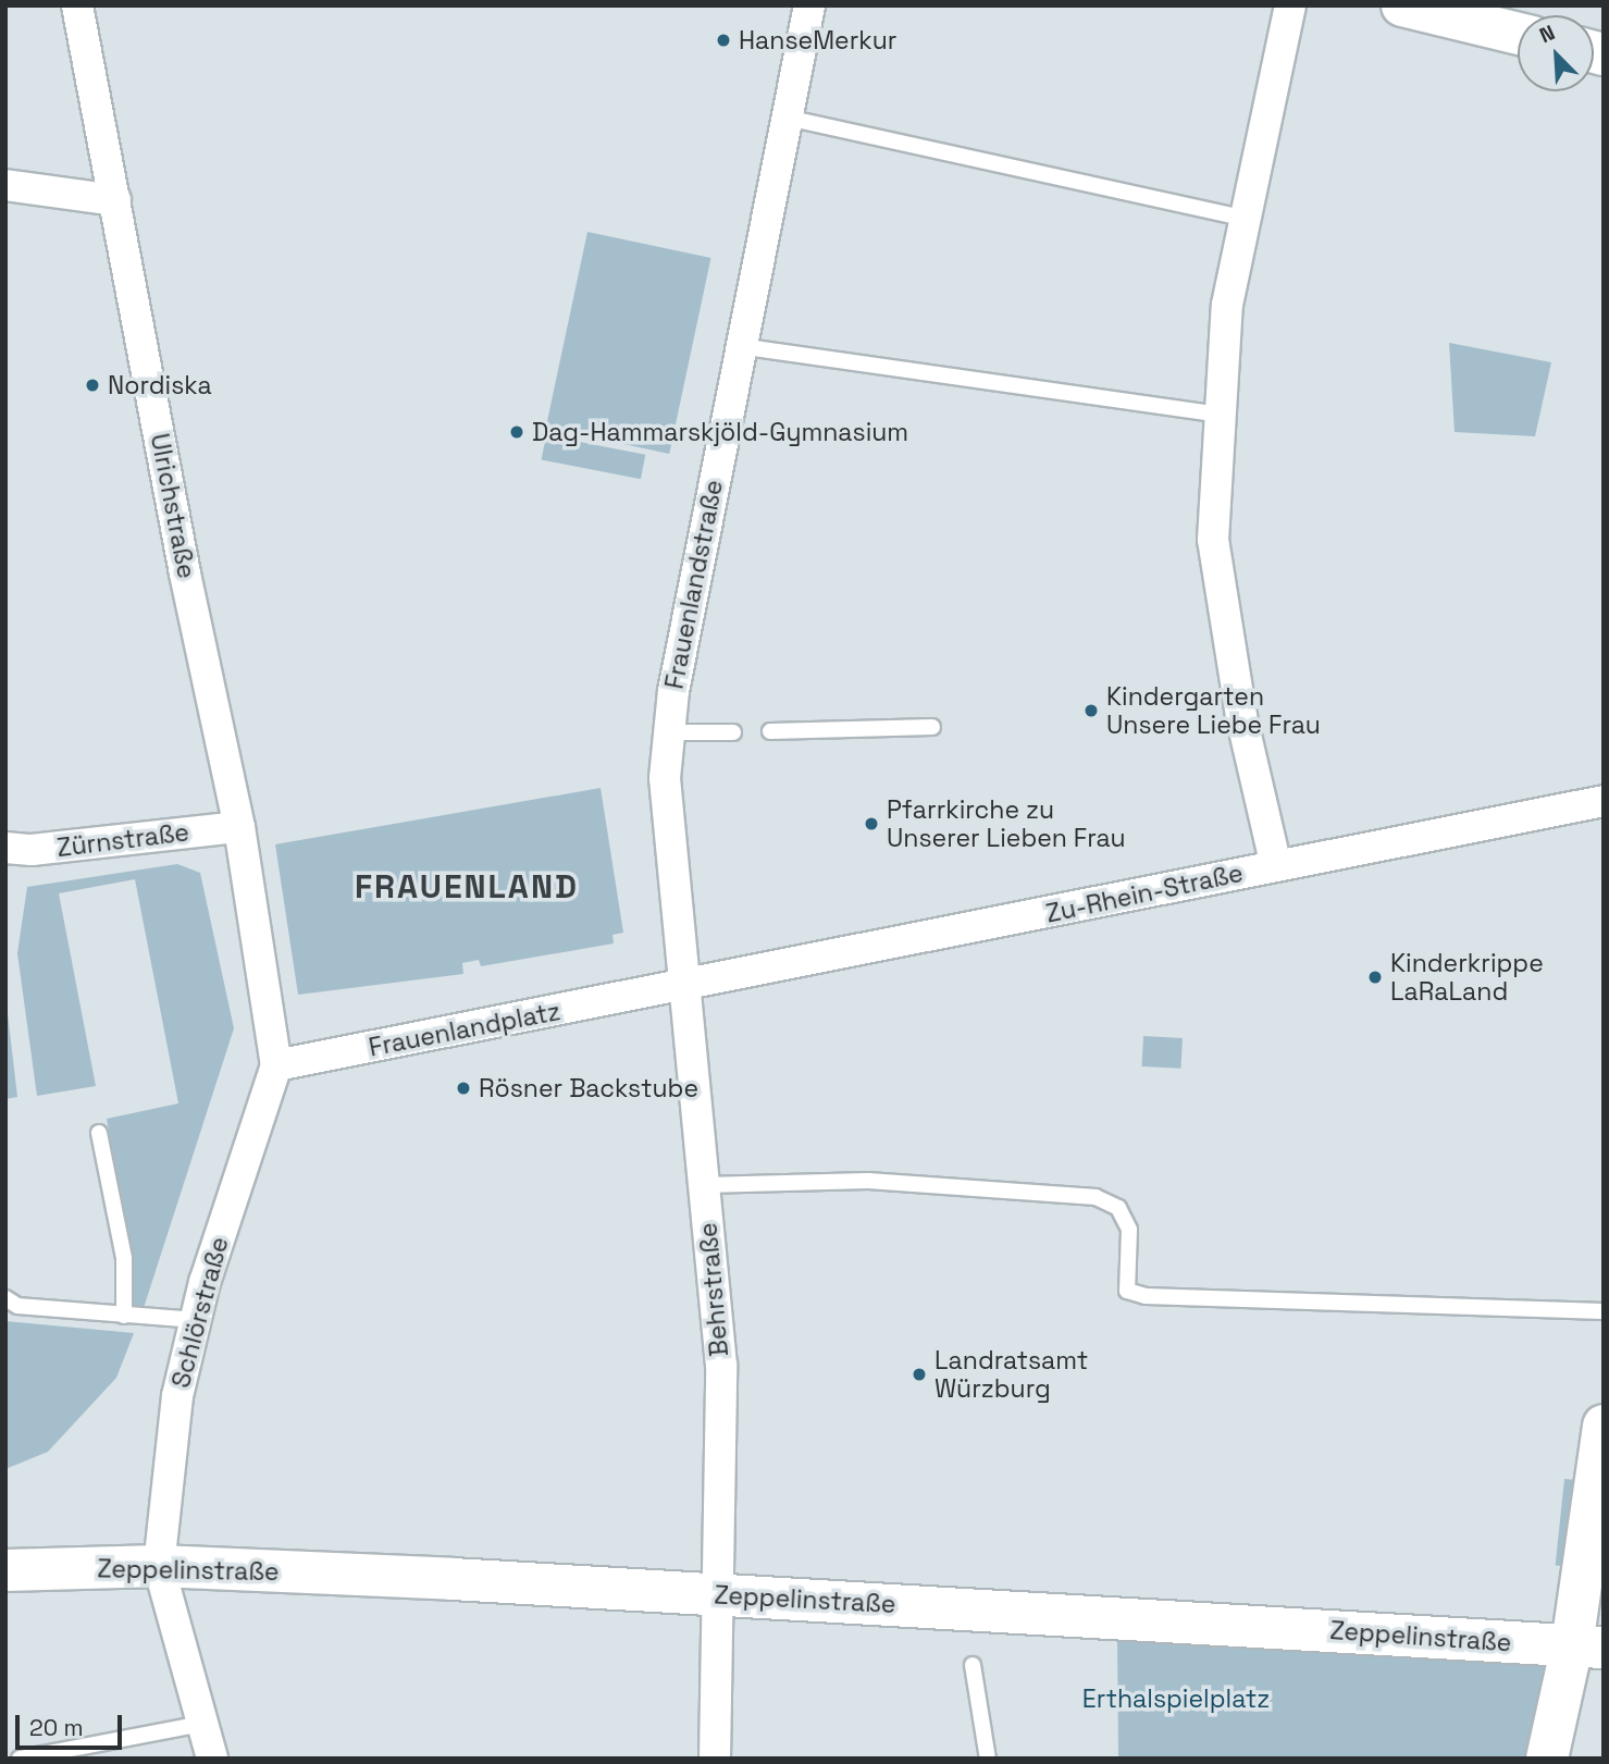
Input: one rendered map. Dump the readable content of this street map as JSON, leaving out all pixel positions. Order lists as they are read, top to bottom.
{
  "streets": {
    "street": [
      "Ulrichstraße",
      "Frauenlandstraße",
      "Zürnstraße",
      "Zu-Rhein-Straße",
      "Frauenlandplatz",
      "Behrstraße",
      "Schlörstraße",
      "Zeppelinstraße"
    ]
  },
  "crossings": [
    ["Ulrichstraße", "Zürnstraße"],
    ["Frauenlandstraße", "Zu-Rhein-Straße"],
    ["Frauenlandstraße", "Frauenlandplatz"],
    ["Frauenlandstraße", "Behrstraße"],
    ["Zu-Rhein-Straße", "Frauenlandplatz"],
    ["Zu-Rhein-Straße", "Behrstraße"],
    ["Frauenlandplatz", "Behrstraße"],
    ["Frauenlandplatz", "Schlörstraße"],
    ["Behrstraße", "Zeppelinstraße"],
    ["Schlörstraße", "Zeppelinstraße"]
  ],
  "districts": ["FRAUENLAND"],
  "parks": ["Erthalspielplatz"],
  "places": [
    "HanseMerkur",
    "Nordiska",
    "Dag-Hammarskjöld-Gymnasium",
    "Kindergarten Unsere Liebe Frau",
    "Pfarrkirche zu Unserer Lieben Frau",
    "Kinderkrippe LaRaLand",
    "Rösner Backstube",
    "Landratsamt Würzburg"
  ],
  "scale_bar": "20 m",
  "north": "top left"
}
